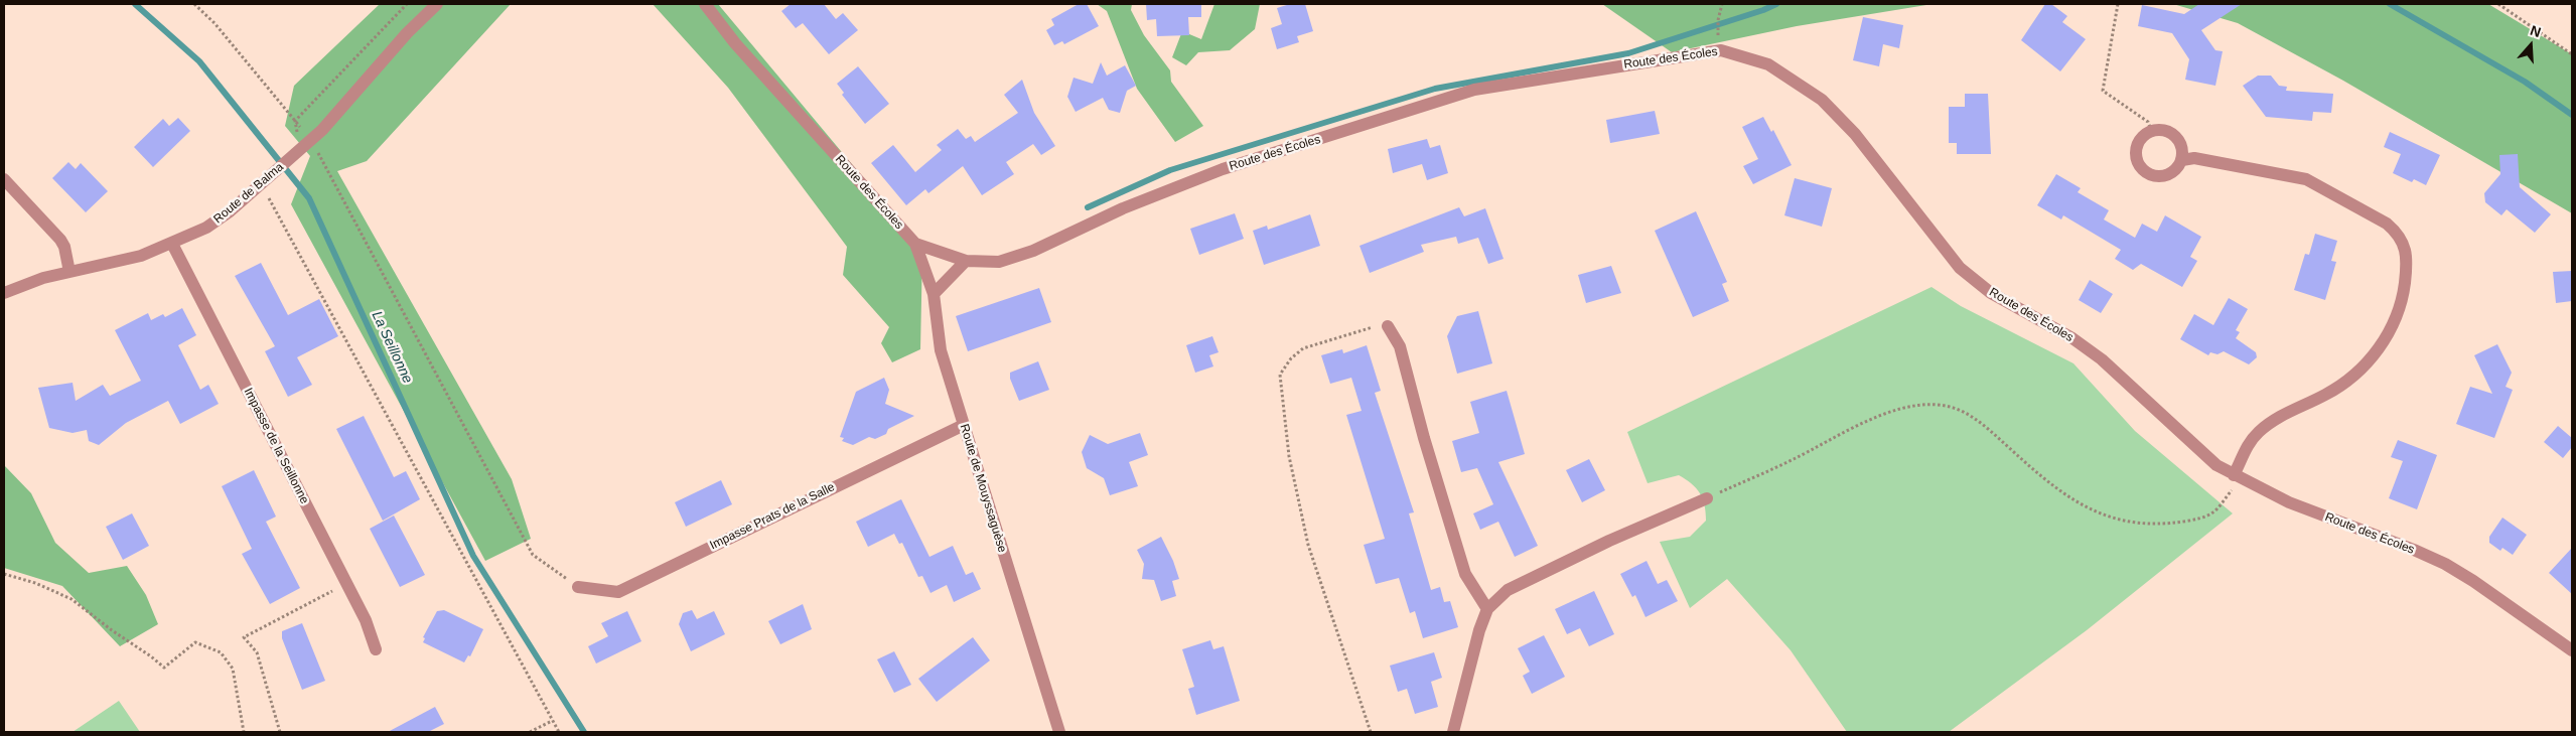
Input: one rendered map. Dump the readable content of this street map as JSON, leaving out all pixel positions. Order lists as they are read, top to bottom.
{
  "streets": {
    "street": [
      "Route des Écoles",
      "Route de Balma",
      "Impasse de la Seillonne",
      "Route de Mouyssaguèse",
      "Impasse Prats de la Salle"
    ]
  },
  "crossings": [
    ["Route des Écoles", "Route de Mouyssaguèse"],
    ["Route de Balma", "Impasse de la Seillonne"],
    ["Route de Mouyssaguèse", "Impasse Prats de la Salle"]
  ],
  "water": ["La Seillonne"],
  "north": "top"
}
